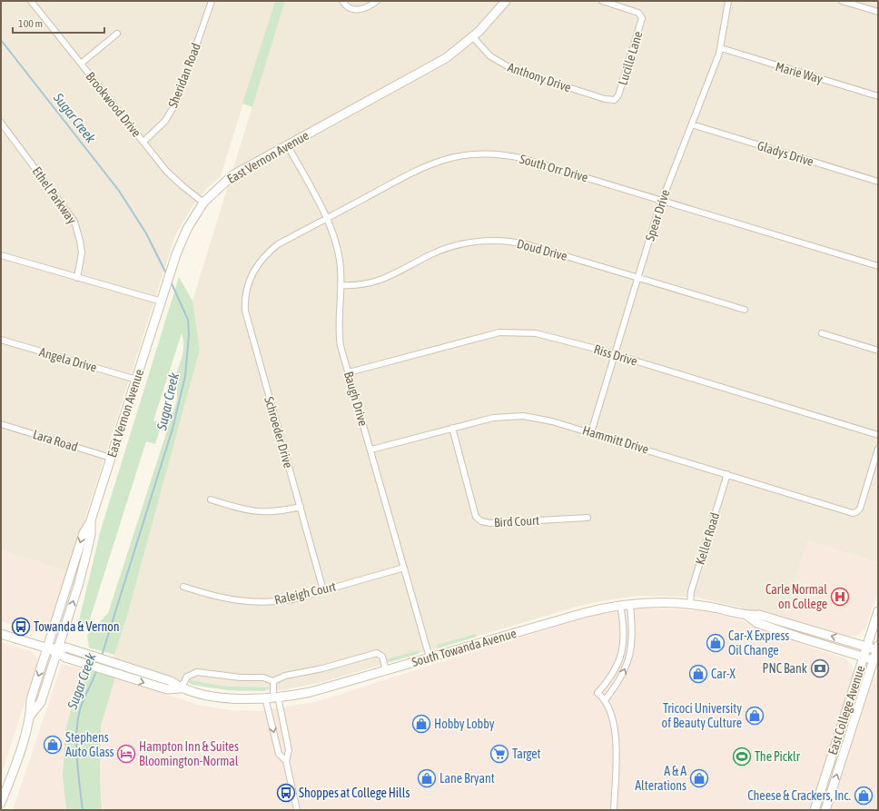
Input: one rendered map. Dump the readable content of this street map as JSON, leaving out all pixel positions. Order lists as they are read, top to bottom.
{
  "streets": {
    "main road": ["East Vernon Avenue", "South Towanda Avenue", "East College Avenue"],
    "street": [
      "Lucille Lane",
      "Marie Way",
      "Sheridan Road",
      "Anthony Drive",
      "Brookwood Drive",
      "Gladys Drive",
      "South Orr Drive",
      "Ethel Parkway",
      "Spear Drive",
      "Doud Drive",
      "Riss Drive",
      "Angela Drive",
      "Baugh Drive",
      "Schroeder Drive",
      "Hammitt Drive",
      "Lara Road",
      "Bird Court",
      "Keller Road",
      "Raleigh Court"
    ]
  },
  "crossings": [
    ["Lucille Lane", "Anthony Drive"],
    ["Marie Way", "Spear Drive"],
    ["Sheridan Road", "Brookwood Drive"],
    ["Anthony Drive", "East Vernon Avenue"],
    ["Brookwood Drive", "East Vernon Avenue"],
    ["Gladys Drive", "Spear Drive"],
    ["East Vernon Avenue", "Angela Drive"],
    ["East Vernon Avenue", "Baugh Drive"],
    ["East Vernon Avenue", "Lara Road"],
    ["East Vernon Avenue", "South Towanda Avenue"],
    ["South Orr Drive", "Spear Drive"],
    ["South Orr Drive", "Baugh Drive"],
    ["South Orr Drive", "Schroeder Drive"],
    ["Spear Drive", "Doud Drive"],
    ["Spear Drive", "Riss Drive"],
    ["Spear Drive", "Hammitt Drive"],
    ["Doud Drive", "Baugh Drive"],
    ["Riss Drive", "Baugh Drive"],
    ["Baugh Drive", "Hammitt Drive"],
    ["Baugh Drive", "Raleigh Court"],
    ["Baugh Drive", "South Towanda Avenue"],
    ["Schroeder Drive", "Raleigh Court"],
    ["Hammitt Drive", "Bird Court"],
    ["Hammitt Drive", "Keller Road"],
    ["Keller Road", "South Towanda Avenue"],
    ["South Towanda Avenue", "East College Avenue"]
  ],
  "water": ["Sugar Creek"],
  "places": {
    "hospital": ["Carle Normal on College"],
    "bus stop": ["Towanda & Vernon", "Shoppes at College Hills"],
    "shop": [
      "Car-X Express Oil Change",
      "Car-X",
      "Tricoci University of Beauty Culture",
      "Hobby Lobby",
      "Stephens Auto Glass",
      "Lane Bryant",
      "A & A Alterations",
      "Cheese & Crackers, Inc."
    ],
    "bank": ["PNC Bank"],
    "hotel": ["Hampton Inn & Suites Bloomington-Normal"],
    "supermarket": ["Target"],
    "sports": ["The Picklr"]
  },
  "scale_bar": "100 m"
}
